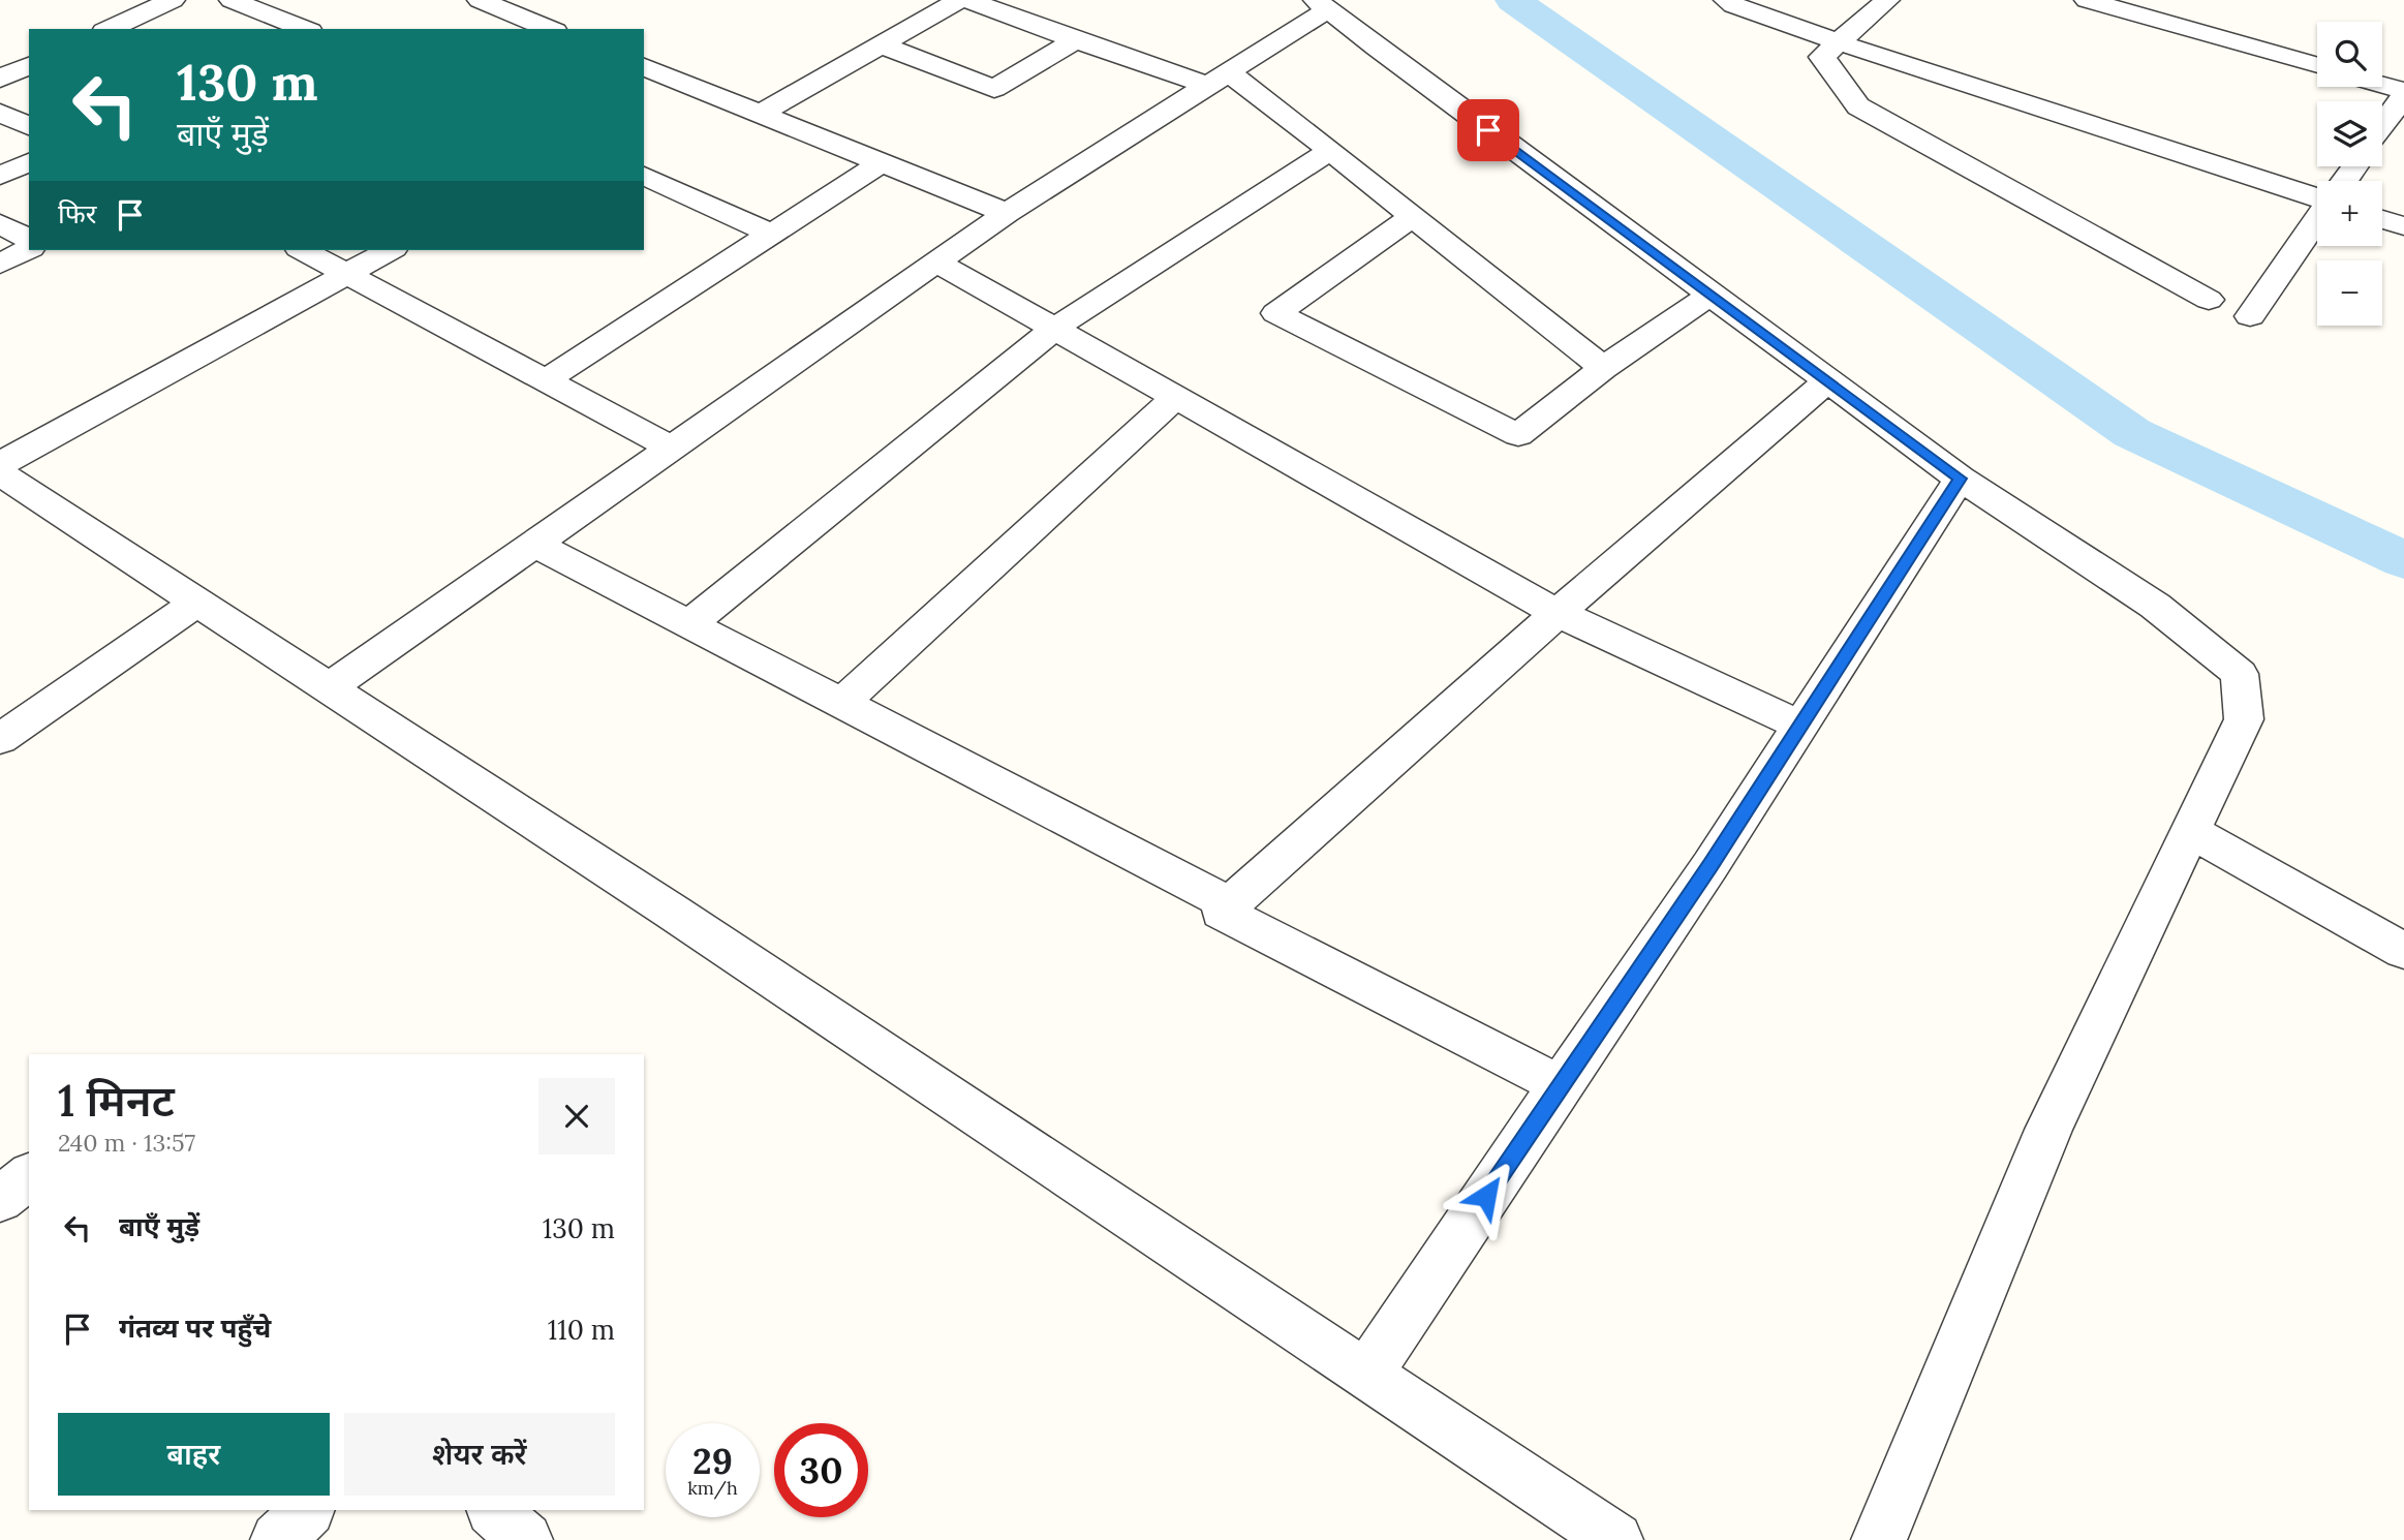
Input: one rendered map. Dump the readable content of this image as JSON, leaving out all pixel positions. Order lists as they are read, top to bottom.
{
  "page": {
    "map_buttons": ["+", "−"],
    "turn": ["130 m", "बाएँ मुड़ें"],
    "then": "फिर",
    "heading": ["1 मिनट", "240 m · 13:57"],
    "list": [
      {
        "name": "बाएँ मुड़ें",
        "value": "130 m"
      },
      {
        "name": "गंतव्य पर पहुँचे",
        "value": "110 m"
      }
    ],
    "buttons": ["बाहर", "शेयर करें"],
    "speed": "29 km/h",
    "limit": "30"
  }
}
